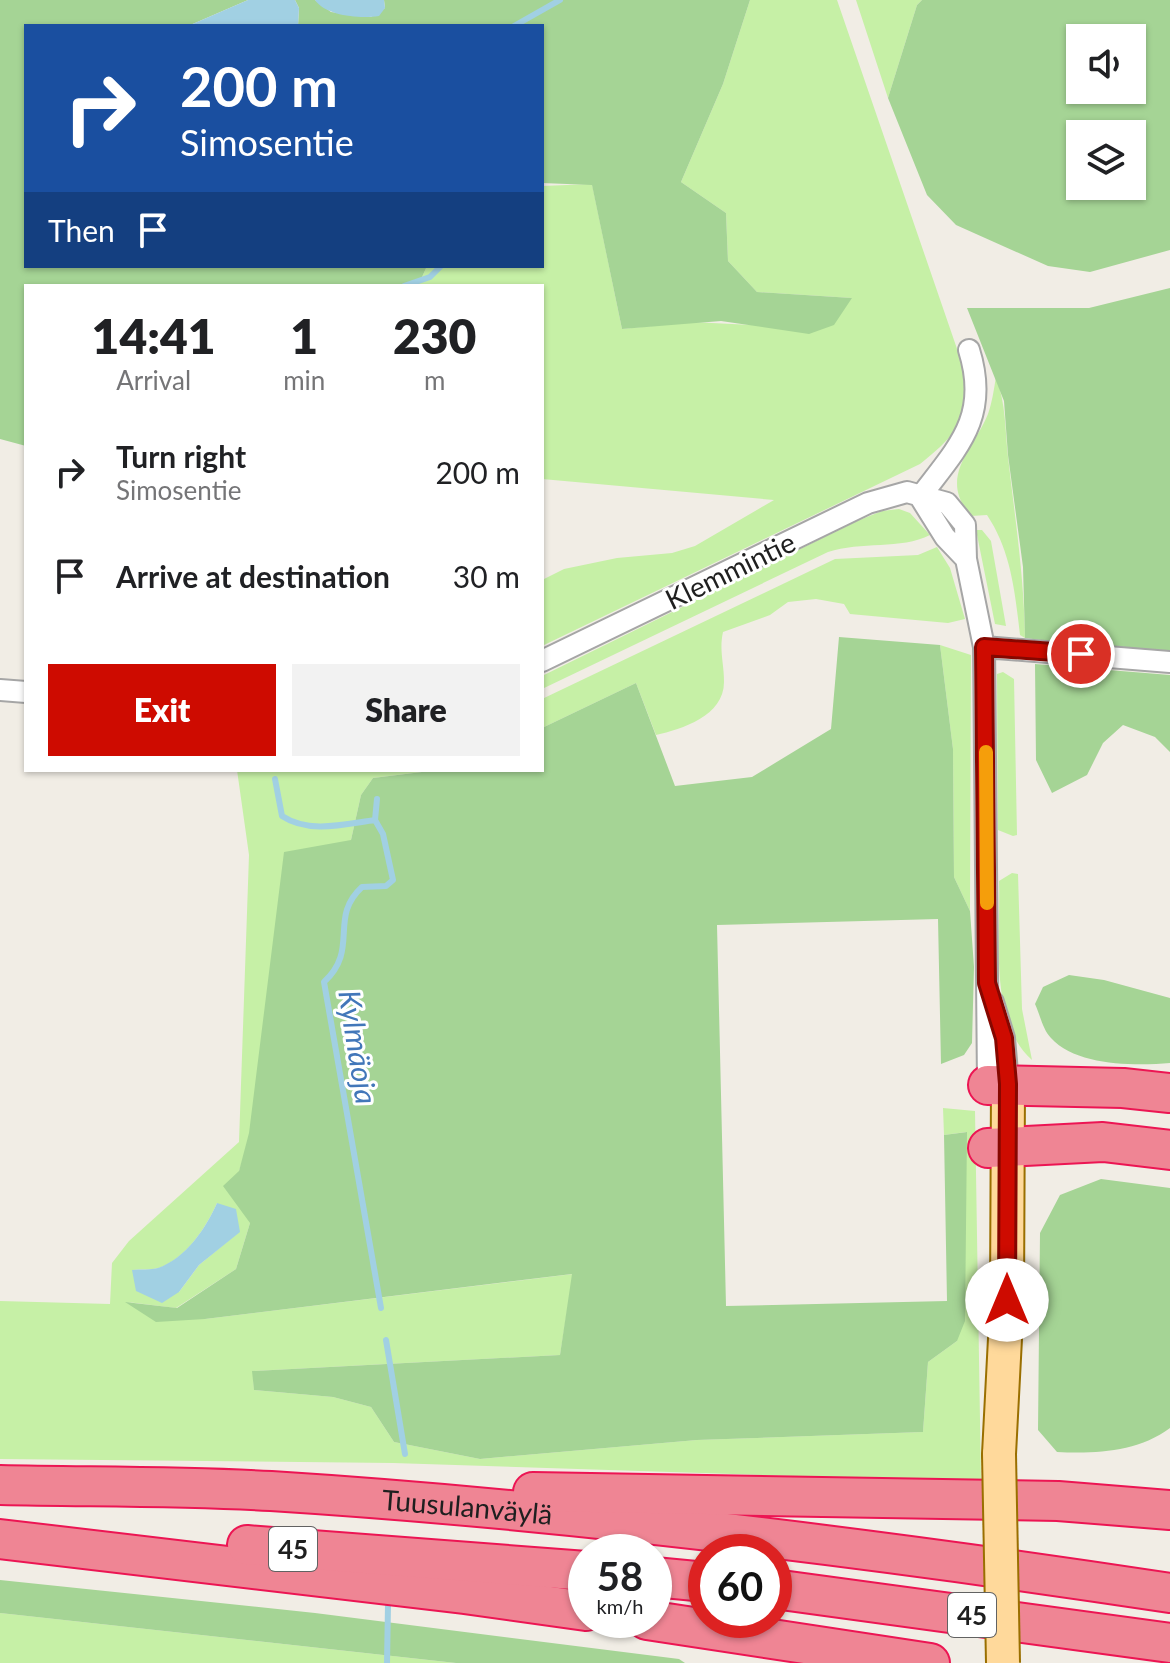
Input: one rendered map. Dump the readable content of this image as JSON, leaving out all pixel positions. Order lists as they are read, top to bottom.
{
  "streets": {
    "highway": ["Tuusulanväylä", "45"],
    "street": ["Klemmintie"]
  },
  "water": ["Kylmäoja"],
  "page": {
    "turn": ["200 m", "Simosentie"],
    "then": "Then",
    "eta": [
      "14:41",
      "Arrival",
      "1",
      "min",
      "230",
      "m"
    ],
    "list": [
      {
        "name": "Turn right",
        "note": "Simosentie",
        "value": "200 m"
      },
      {
        "name": "Arrive at destination",
        "value": "30 m"
      }
    ],
    "buttons": ["Exit", "Share"],
    "speed": "58 km/h",
    "limit": "60"
  }
}
